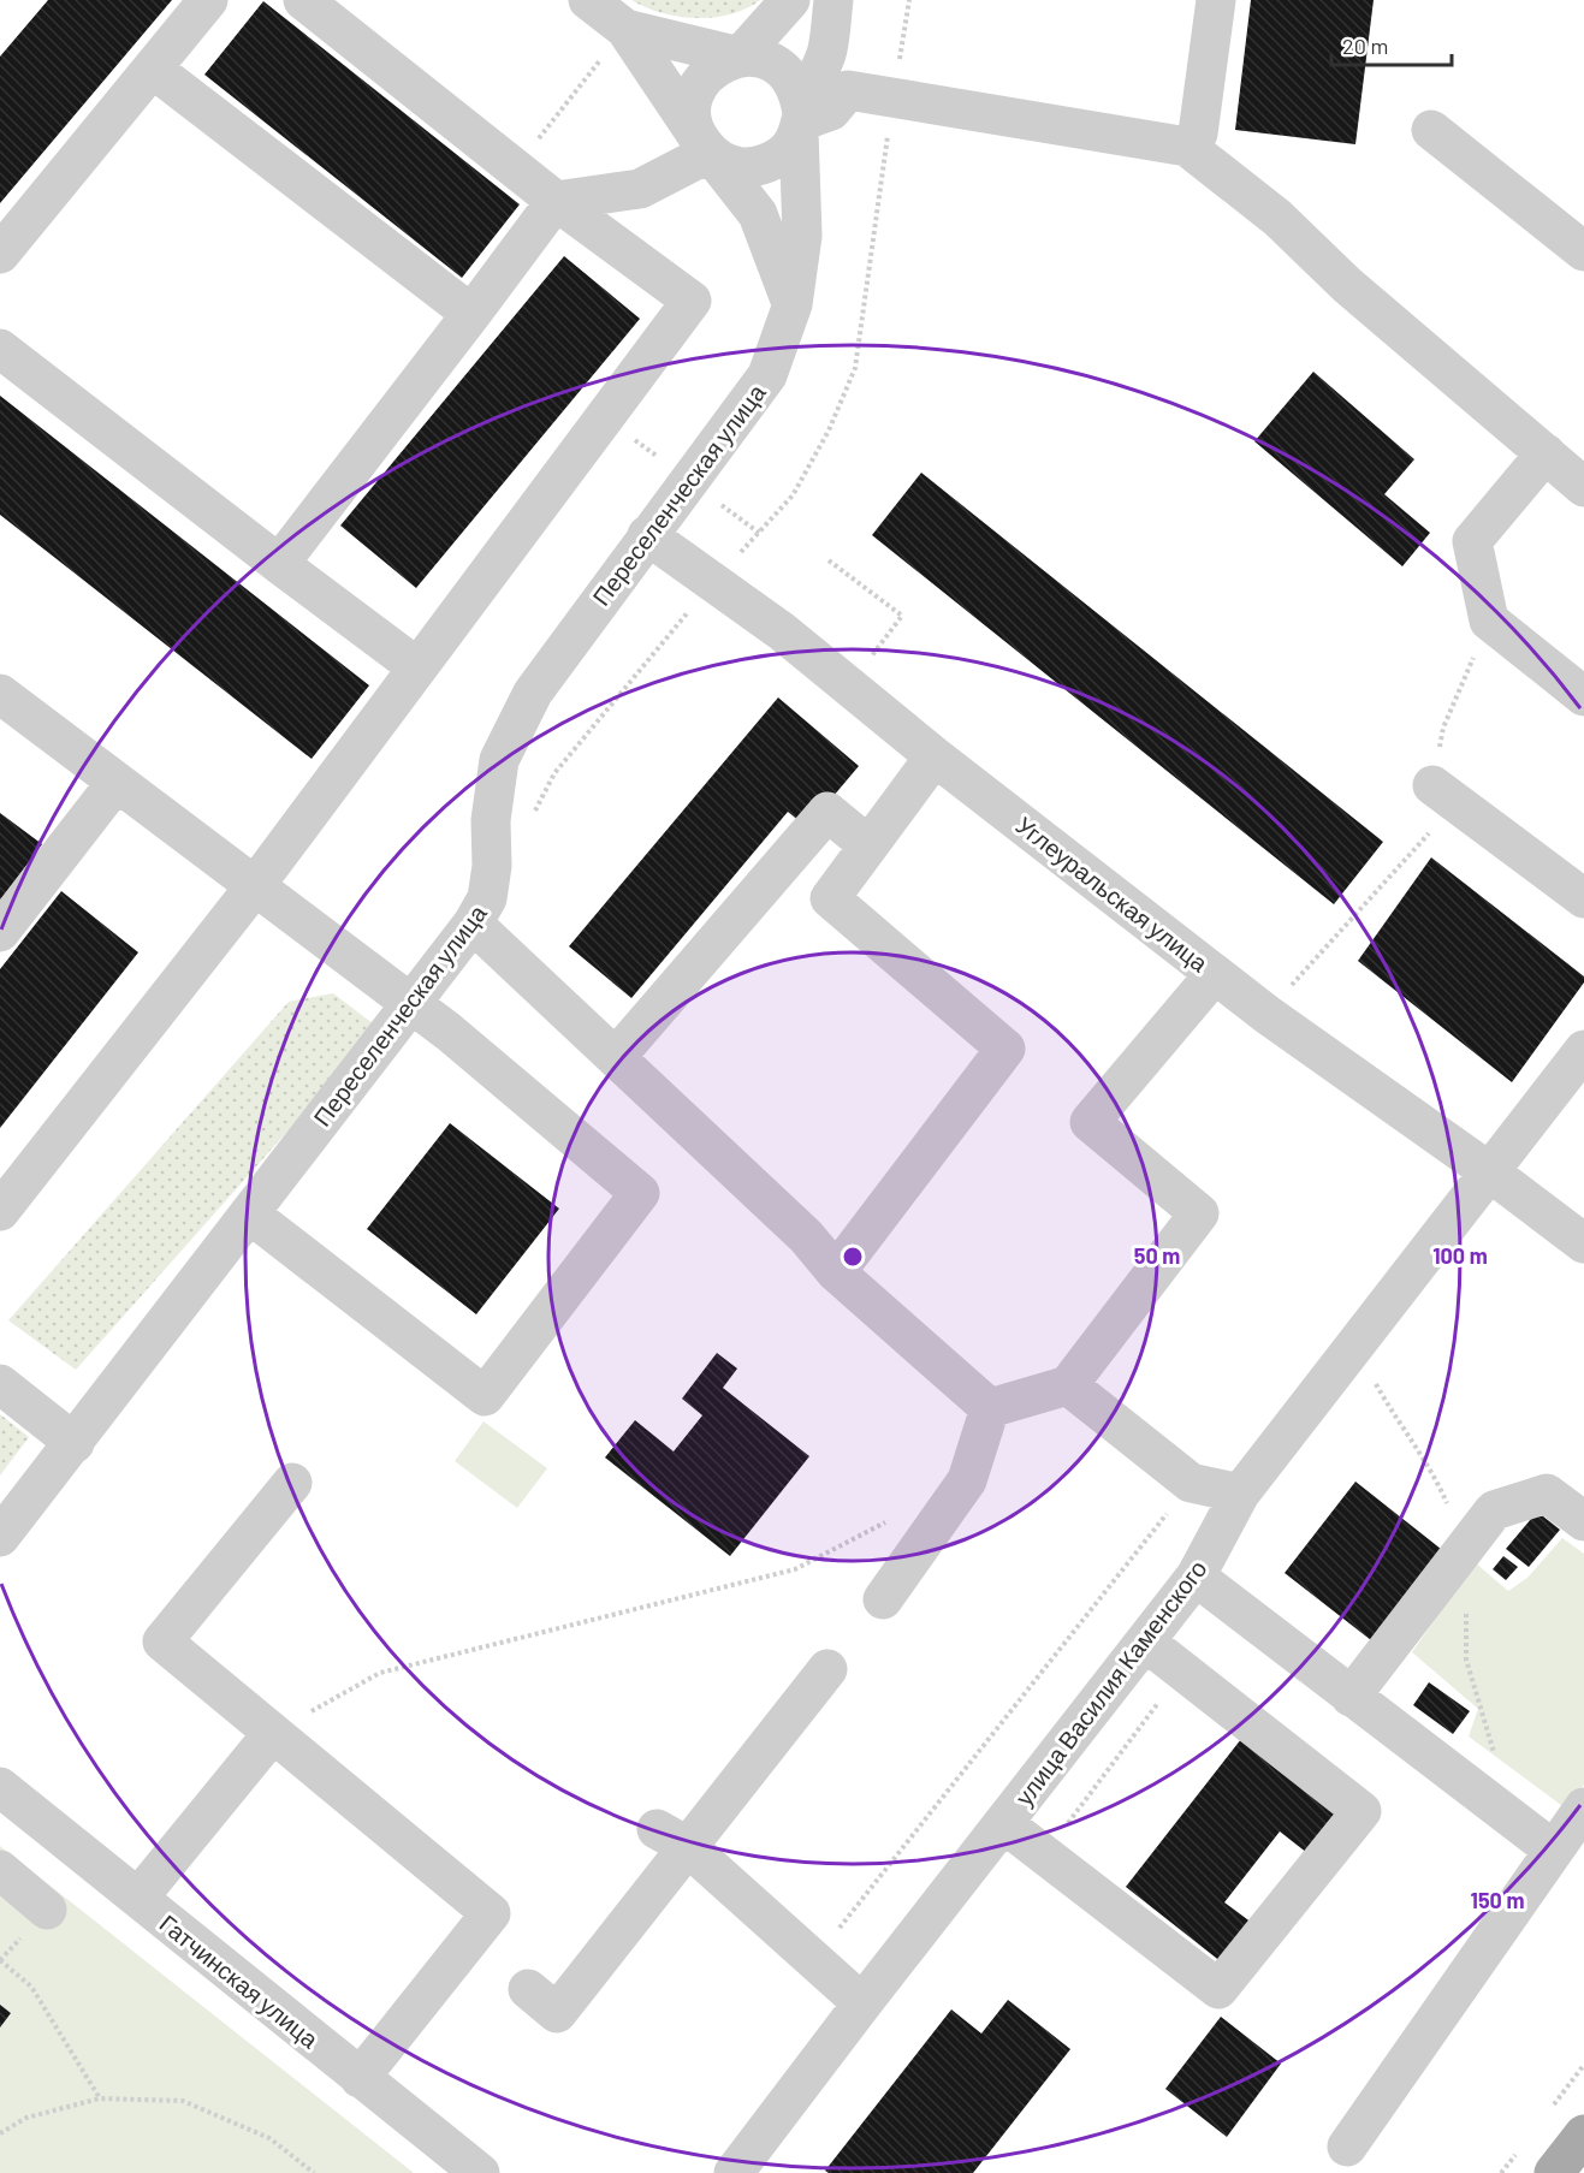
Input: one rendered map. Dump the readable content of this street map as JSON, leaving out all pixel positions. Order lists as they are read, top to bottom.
{
  "streets": {
    "street": [
      "Переселенческая улица",
      "Углеуральская улица",
      "улица Василия Каменского",
      "Гатчинская улица"
    ]
  },
  "crossings": [
    ["Переселенческая улица", "Углеуральская улица"],
    ["Углеуральская улица", "улица Василия Каменского"]
  ],
  "scale_bar": "20 m",
  "rings": ["50 m", "100 m", "150 m"]
}
